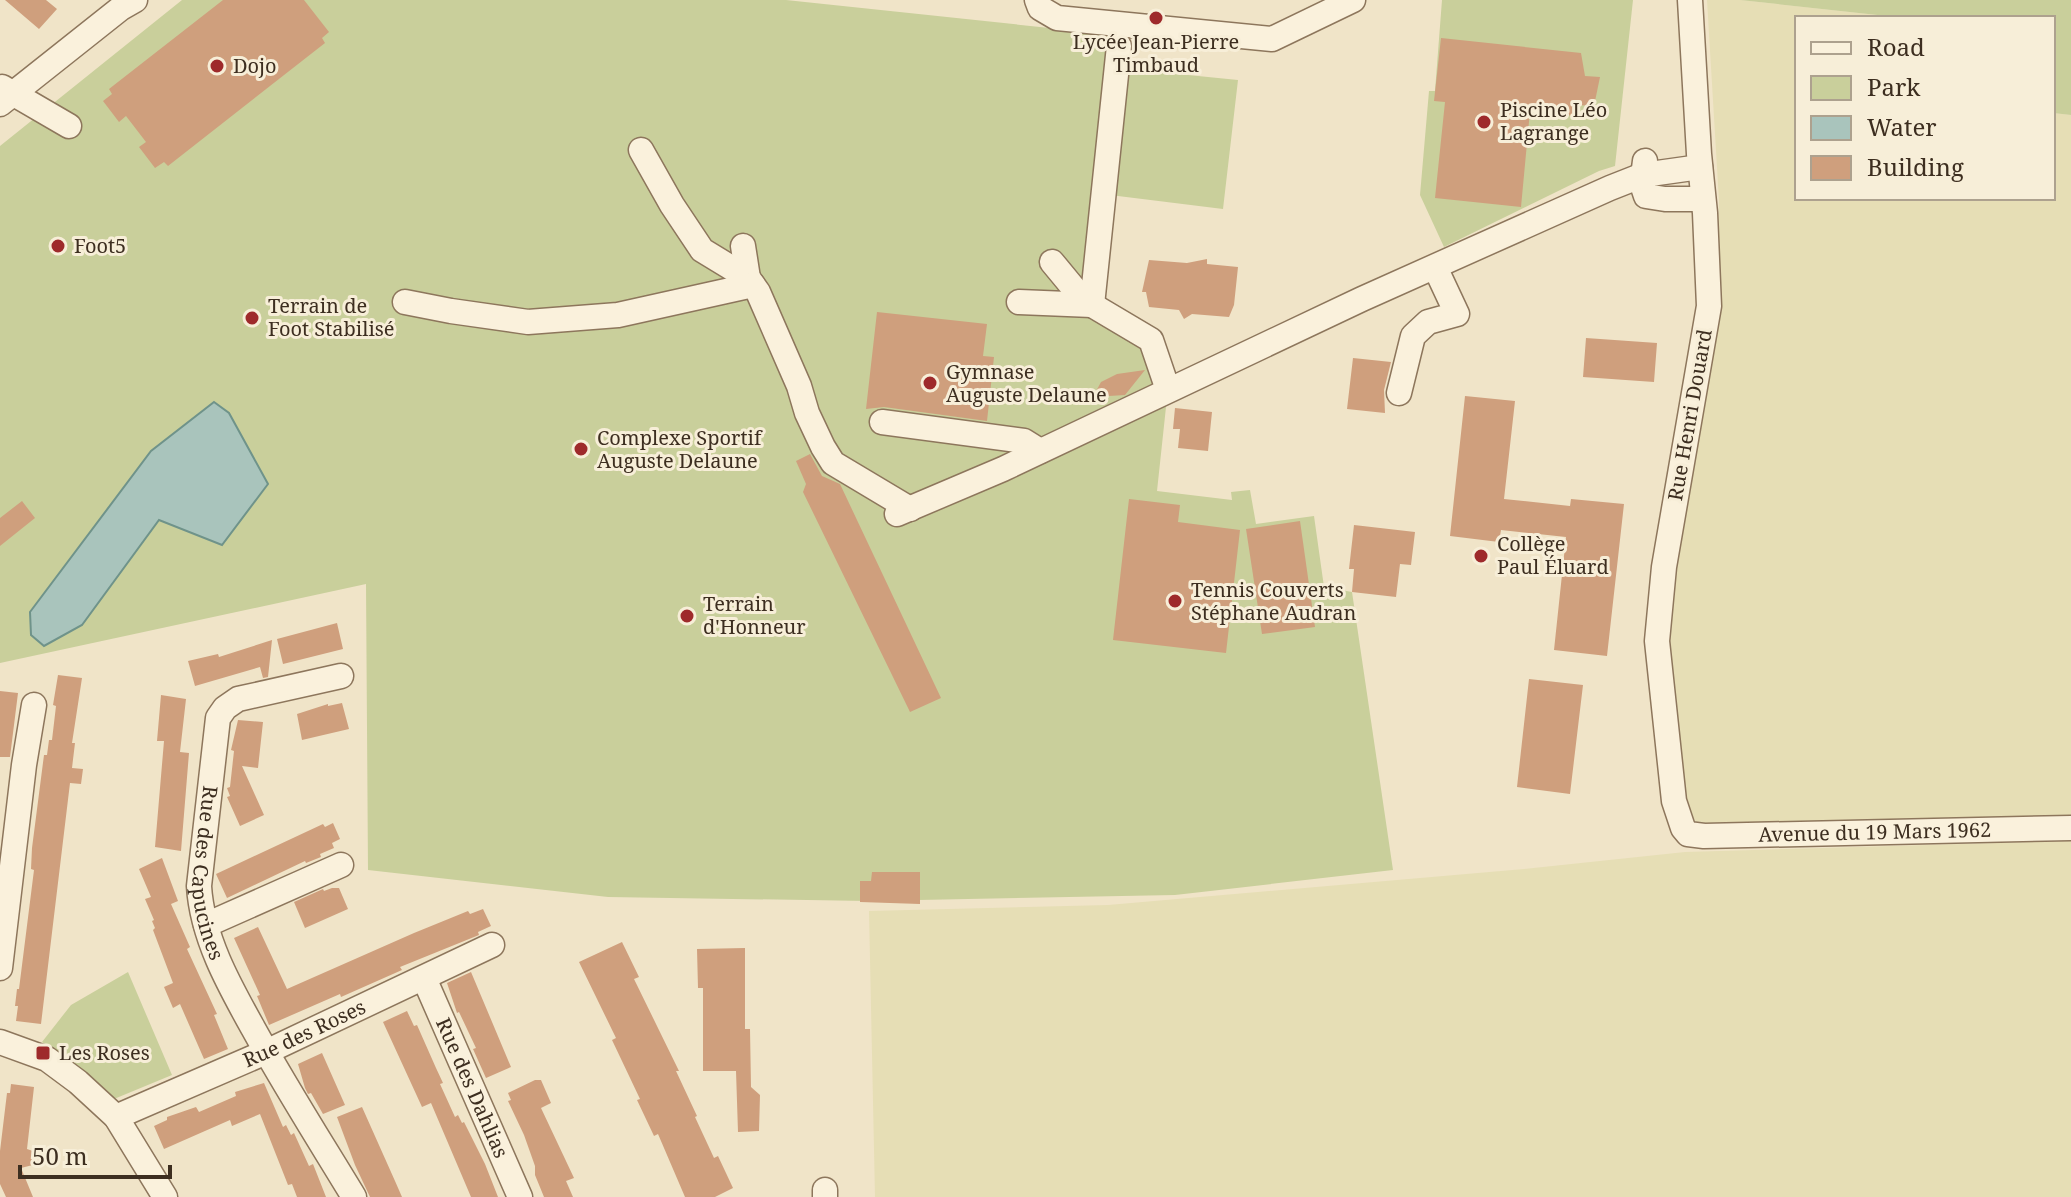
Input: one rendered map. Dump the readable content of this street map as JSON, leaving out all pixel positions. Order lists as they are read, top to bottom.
{
  "streets": {
    "street": [
      "Rue Henri Douard",
      "Avenue du 19 Mars 1962",
      "Rue des Capucines",
      "Rue des Roses",
      "Rue des Dahlias"
    ]
  },
  "crossings": [
    ["Rue Henri Douard", "Avenue du 19 Mars 1962"],
    ["Rue des Capucines", "Rue des Roses"],
    ["Rue des Roses", "Rue des Dahlias"]
  ],
  "places": {
    "other": [
      "Lycée Jean-Pierre Timbaud",
      "Dojo",
      "Piscine Léo Lagrange",
      "Foot5",
      "Terrain de Foot Stabilisé",
      "Gymnase Auguste Delaune",
      "Complexe Sportif Auguste Delaune",
      "Collège Paul Éluard",
      "Tennis Couverts Stéphane Audran",
      "Terrain d'Honneur"
    ],
    "transit": ["Les Roses"]
  },
  "legend": [
    "Road",
    "Park",
    "Water",
    "Building"
  ],
  "scale_bar": "50 m"
}
